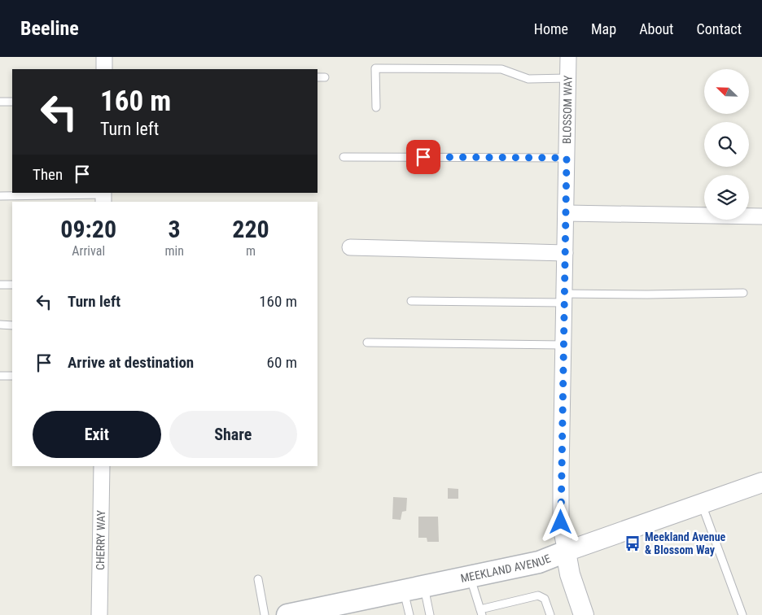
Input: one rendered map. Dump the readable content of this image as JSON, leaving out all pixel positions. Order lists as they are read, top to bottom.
{
  "streets": {
    "main road": ["MEEKLAND AVENUE"],
    "street": ["BLOSSOM WAY", "CHERRY WAY"]
  },
  "crossings": [
    ["BLOSSOM WAY", "MEEKLAND AVENUE"]
  ],
  "places": {
    "bus stop": ["Meekland Avenue & Blossom Way"]
  },
  "north": "top left",
  "page": {
    "header": "Beeline",
    "nav": [
      "Home",
      "Map",
      "About",
      "Contact"
    ],
    "turn": ["160 m", "Turn left"],
    "then": "Then",
    "eta": [
      "09:20",
      "Arrival",
      "3",
      "min",
      "220",
      "m"
    ],
    "list": [
      {
        "name": "Turn left",
        "value": "160 m"
      },
      {
        "name": "Arrive at destination",
        "value": "60 m"
      }
    ],
    "buttons": ["Exit", "Share"]
  }
}
